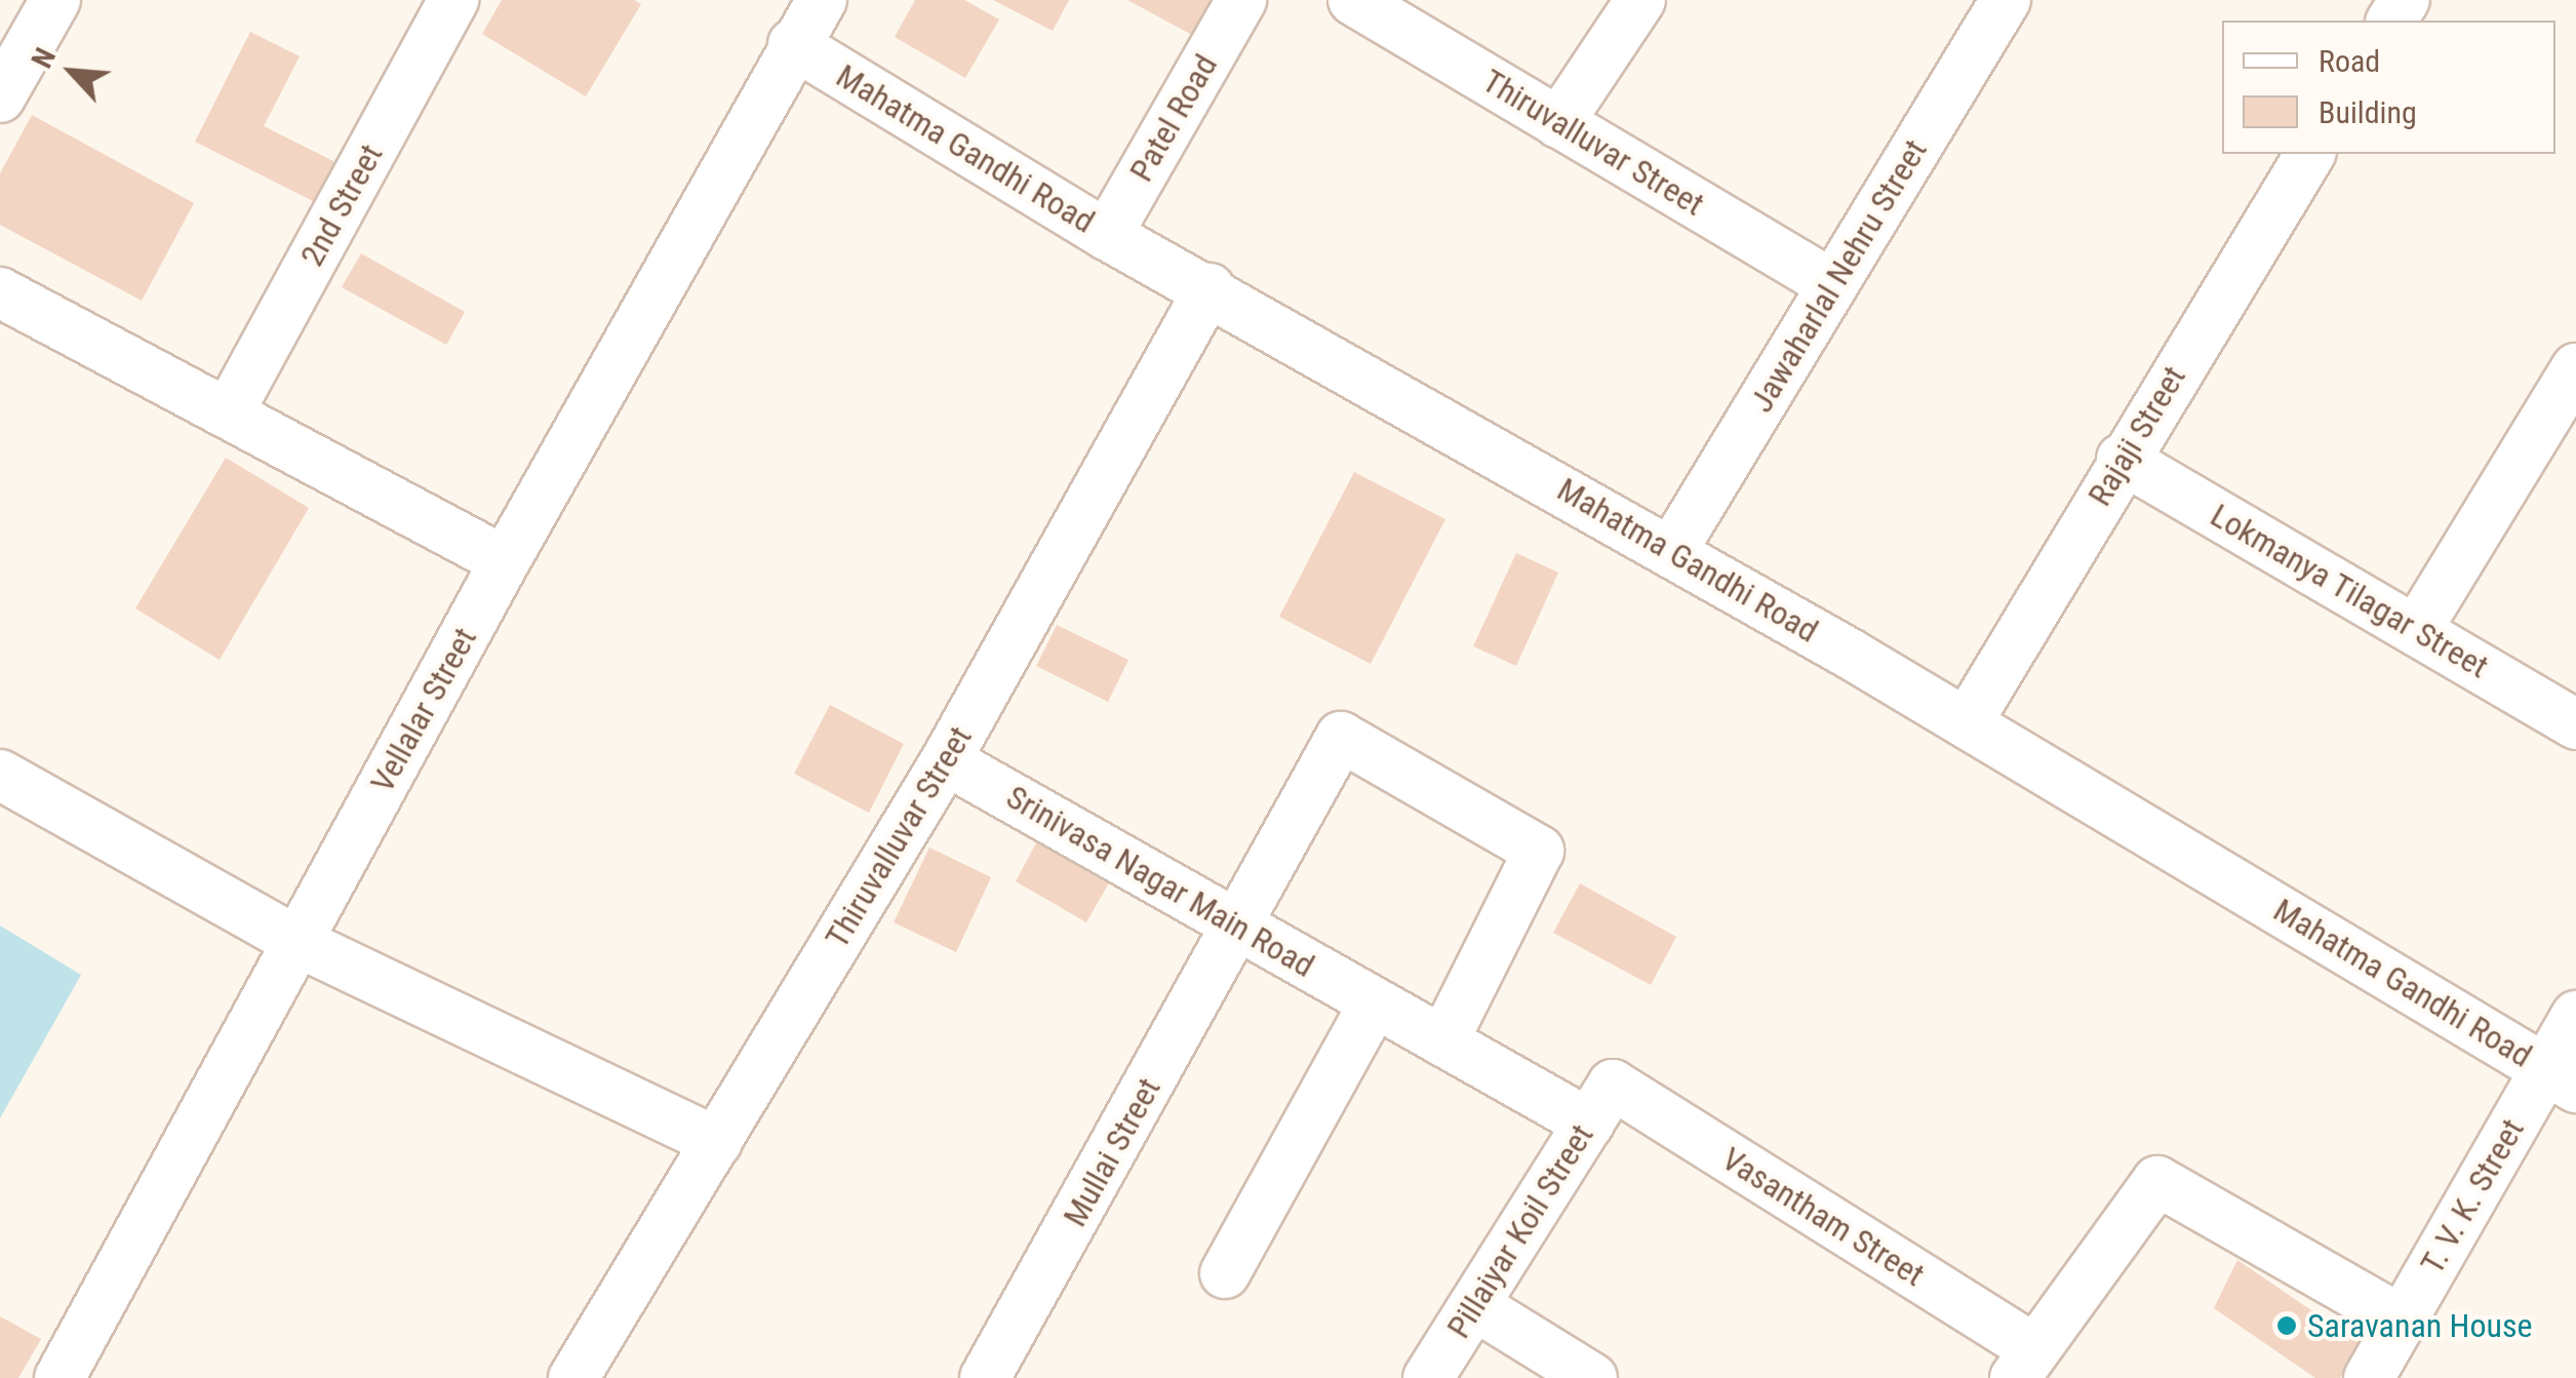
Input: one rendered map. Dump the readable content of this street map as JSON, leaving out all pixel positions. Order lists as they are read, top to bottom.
{
  "streets": {
    "street": [
      "Patel Road",
      "Thiruvalluvar Street",
      "Mahatma Gandhi Road",
      "2nd Street",
      "Jawaharlal Nehru Street",
      "Rajaji Street",
      "Lokmanya Tilagar Street",
      "Vellalar Street",
      "Srinivasa Nagar Main Road",
      "Mullai Street",
      "T. V. K. Street",
      "Vasantham Street",
      "Pillaiyar Koil Street"
    ]
  },
  "crossings": [
    ["Patel Road", "Mahatma Gandhi Road"],
    ["Thiruvalluvar Street", "Mahatma Gandhi Road"],
    ["Thiruvalluvar Street", "Jawaharlal Nehru Street"],
    ["Thiruvalluvar Street", "Srinivasa Nagar Main Road"],
    ["Mahatma Gandhi Road", "Jawaharlal Nehru Street"],
    ["Mahatma Gandhi Road", "Rajaji Street"],
    ["Mahatma Gandhi Road", "Vellalar Street"],
    ["Mahatma Gandhi Road", "T. V. K. Street"],
    ["Rajaji Street", "Lokmanya Tilagar Street"],
    ["Srinivasa Nagar Main Road", "Mullai Street"],
    ["Srinivasa Nagar Main Road", "Vasantham Street"],
    ["Mullai Street", "Vasantham Street"],
    ["Vasantham Street", "Pillaiyar Koil Street"]
  ],
  "places": ["Saravanan House"],
  "legend": ["Road", "Building"],
  "north": "top left"
}
